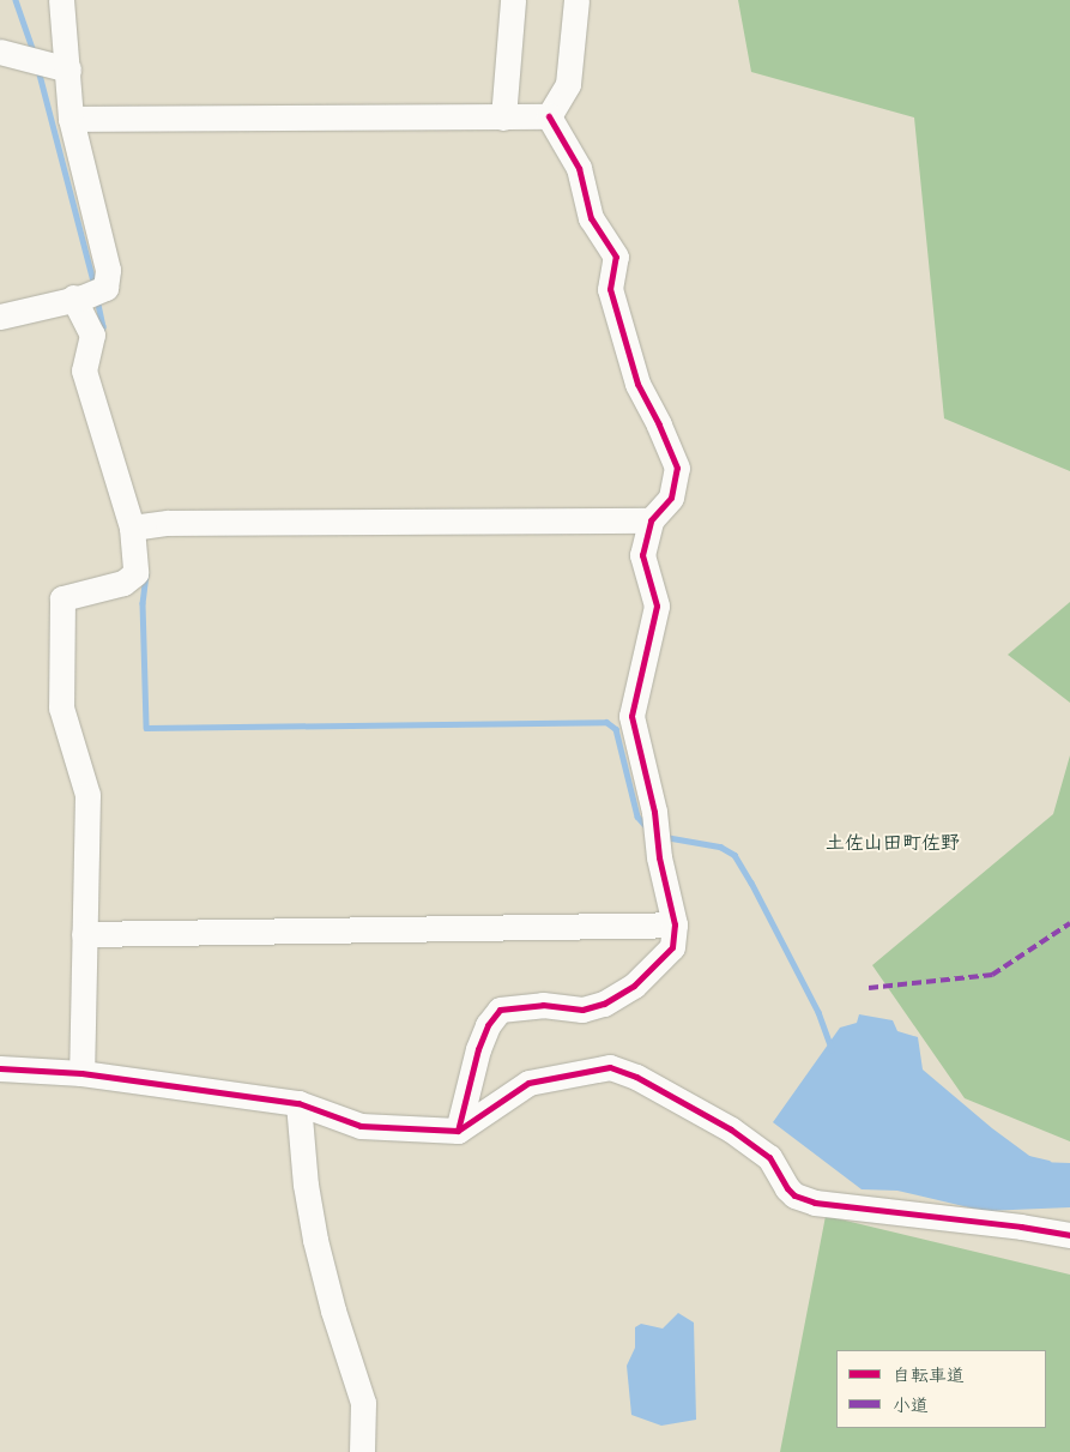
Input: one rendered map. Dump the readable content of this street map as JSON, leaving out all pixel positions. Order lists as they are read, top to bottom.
{
  "districts": ["土佐山田町佐野"],
  "legend": ["自転車道", "小道"]
}
